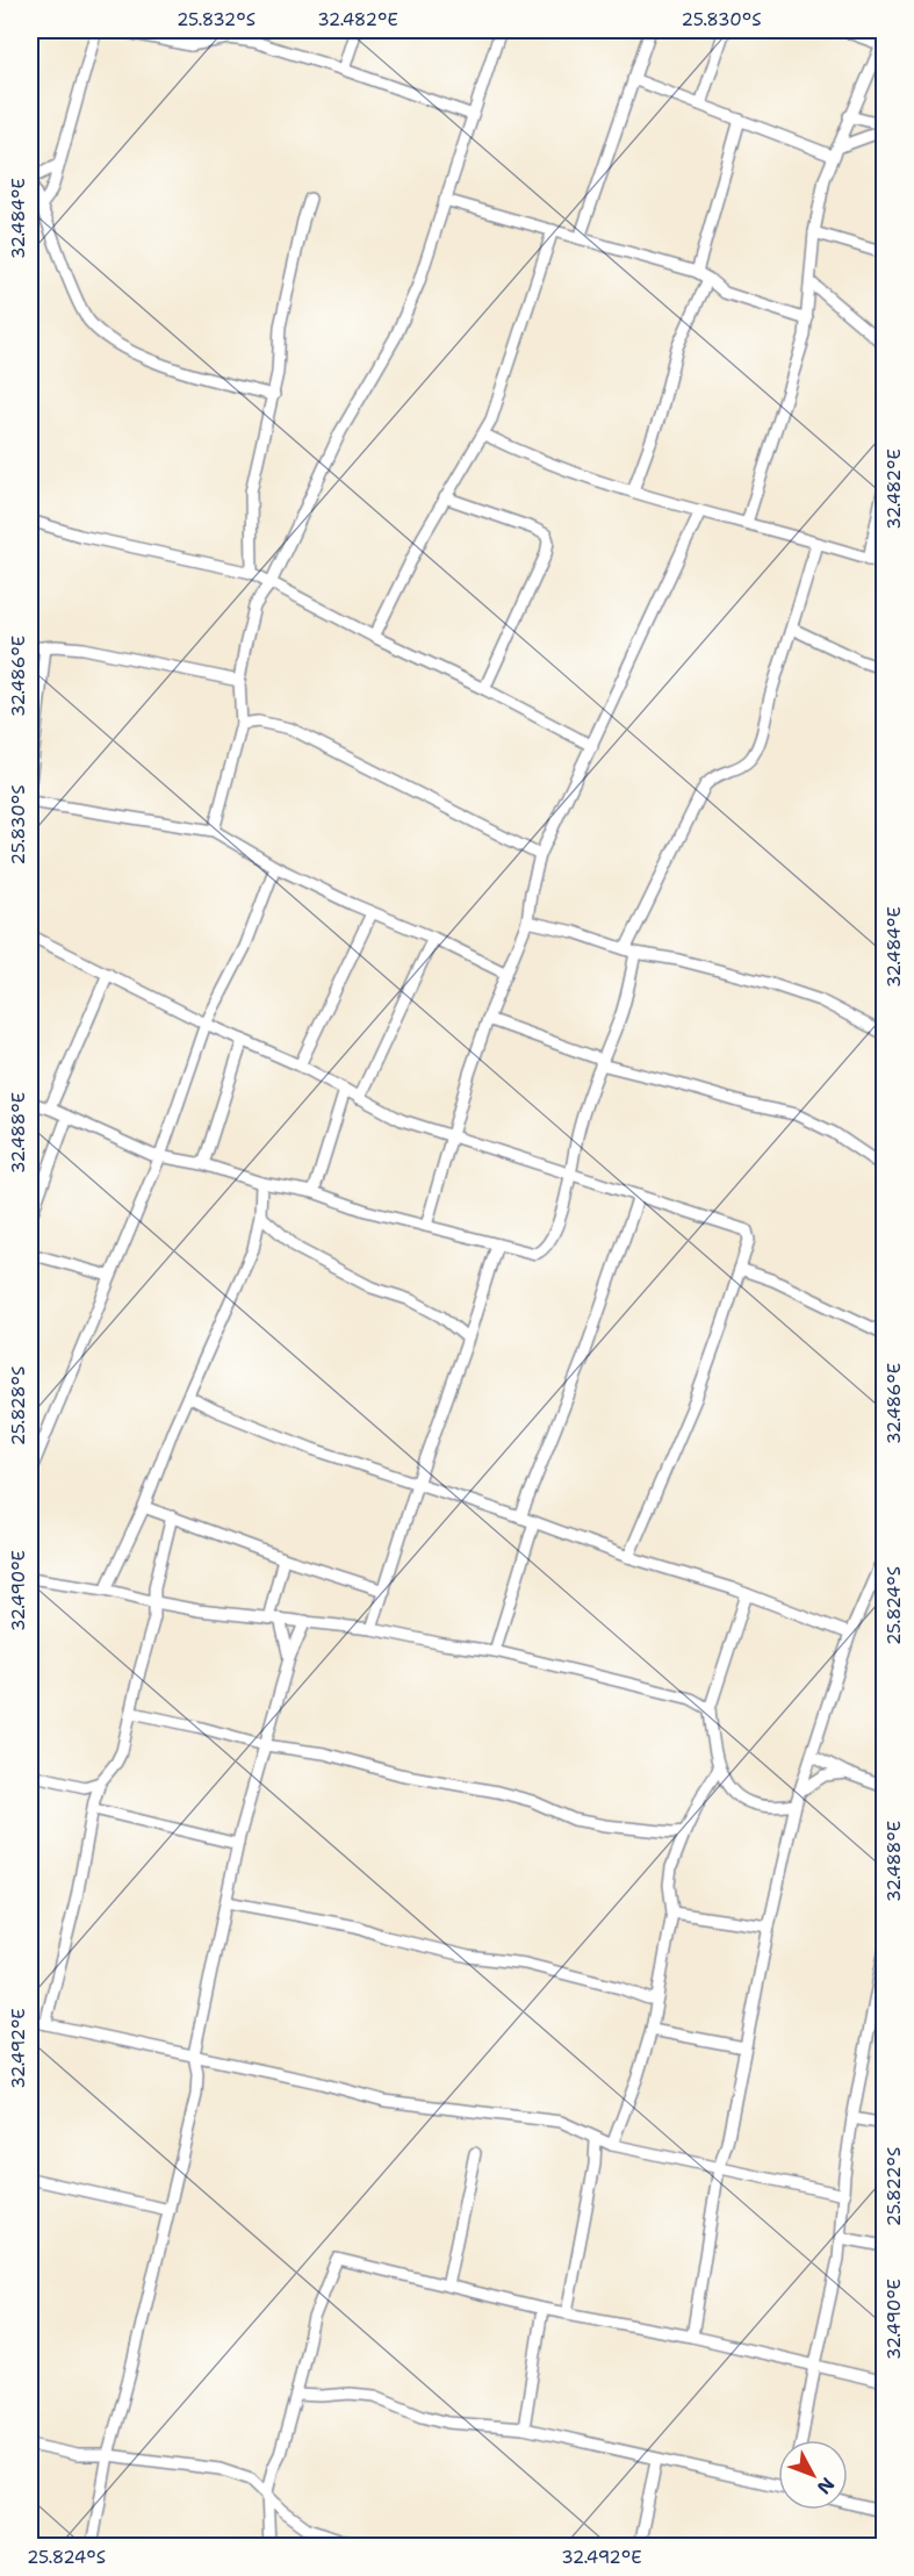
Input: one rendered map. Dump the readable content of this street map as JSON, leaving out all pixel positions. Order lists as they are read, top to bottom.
{
  "north": "bottom right",
  "coordinates": [
    "25.832°S",
    "32.482°E",
    "25.830°S",
    "32.484°E",
    "32.486°E",
    "32.488°E",
    "25.828°S",
    "32.490°E",
    "25.824°S",
    "32.492°E",
    "25.822°S"
  ]
}
